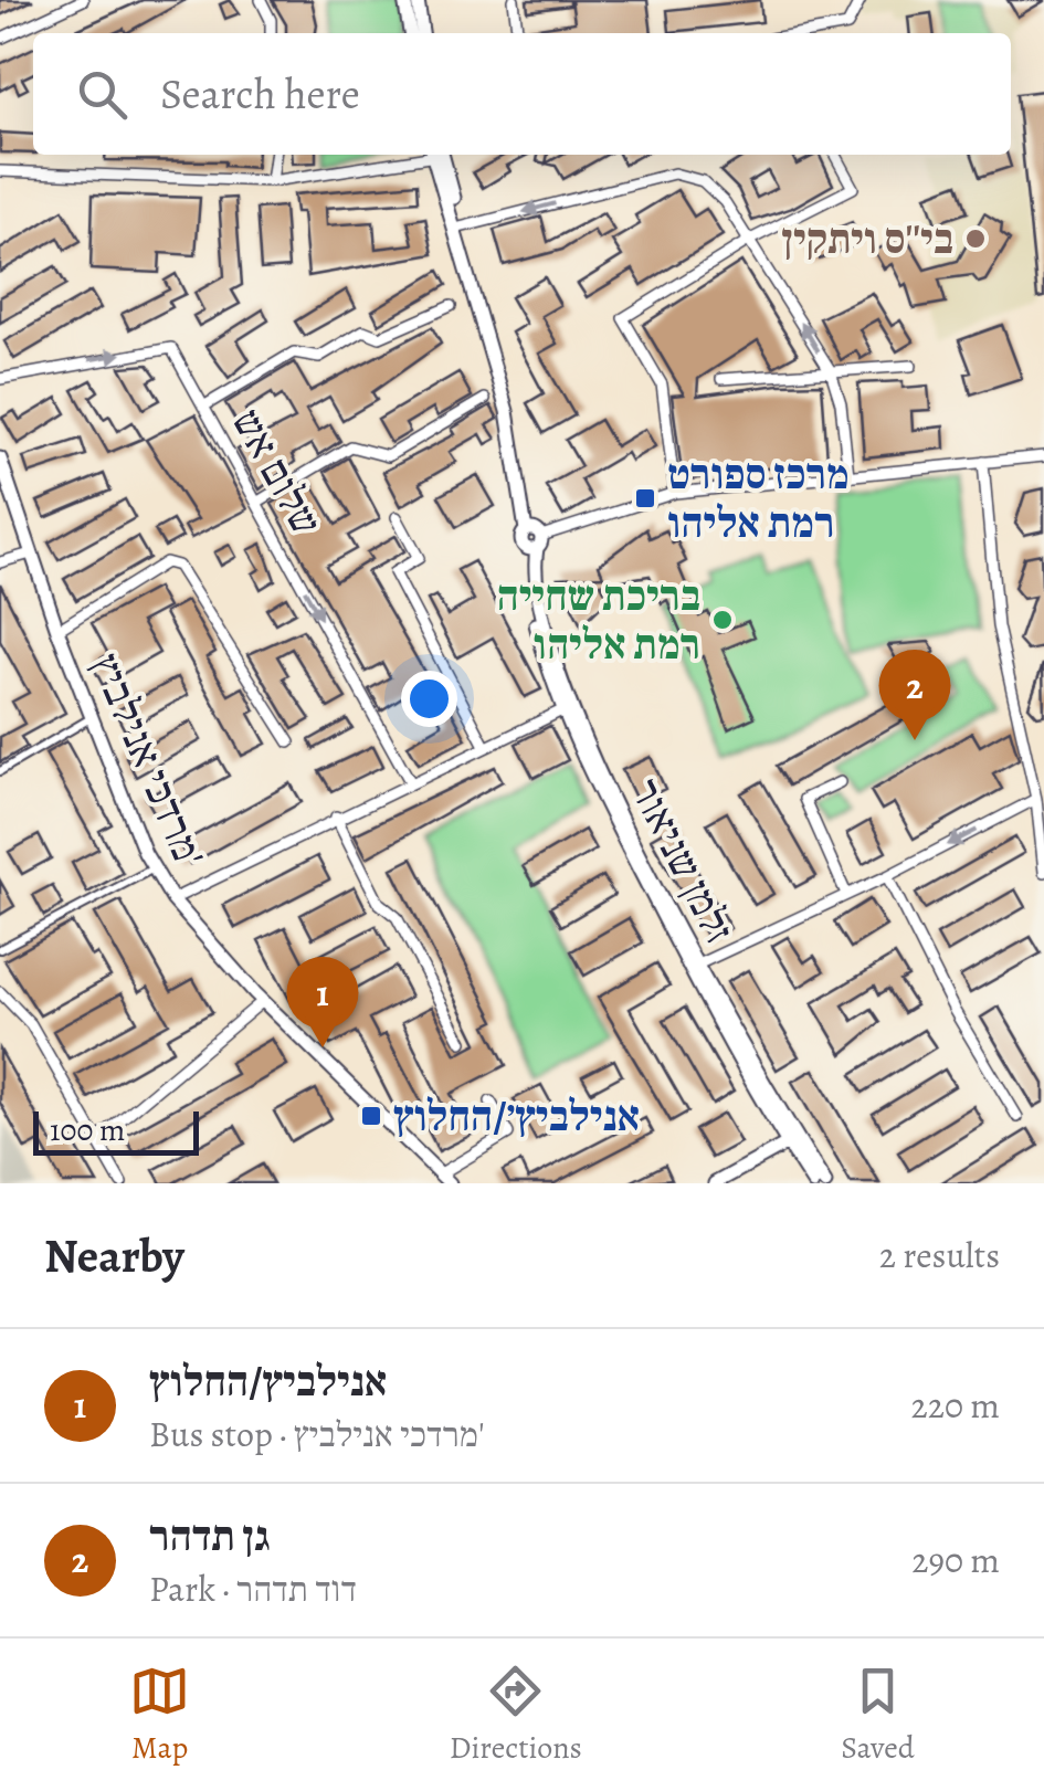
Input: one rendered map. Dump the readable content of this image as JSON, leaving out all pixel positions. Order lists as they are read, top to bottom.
{
  "streets": {
    "street": ["שלום אש", "מרדכי אנילביץ'", "זלמן שניאור"]
  },
  "one_way": ["שלום אש"],
  "places": {
    "other": ["בי''ס ויתקין", "בריכת שחייה רמת אליהו"],
    "transit": ["מרכז ספורט רמת אליהו", "אנילביץ׳/החלוץ"]
  },
  "scale_bar": "100 m",
  "page": {
    "search": "Search here",
    "pins": ["2", "1"],
    "scale": "100 m",
    "heading": ["Nearby", "2 results"],
    "list": [
      {
        "mark": "1",
        "name": "אנילביץ/החלוץ",
        "note": "Bus stop · מרדכי אנילביץ'",
        "value": "220 m"
      },
      {
        "mark": "2",
        "name": "גן תדהר",
        "note": "Park · דוד תדהר",
        "value": "290 m"
      }
    ],
    "nav": ["Map", "Directions", "Saved"]
  }
}
